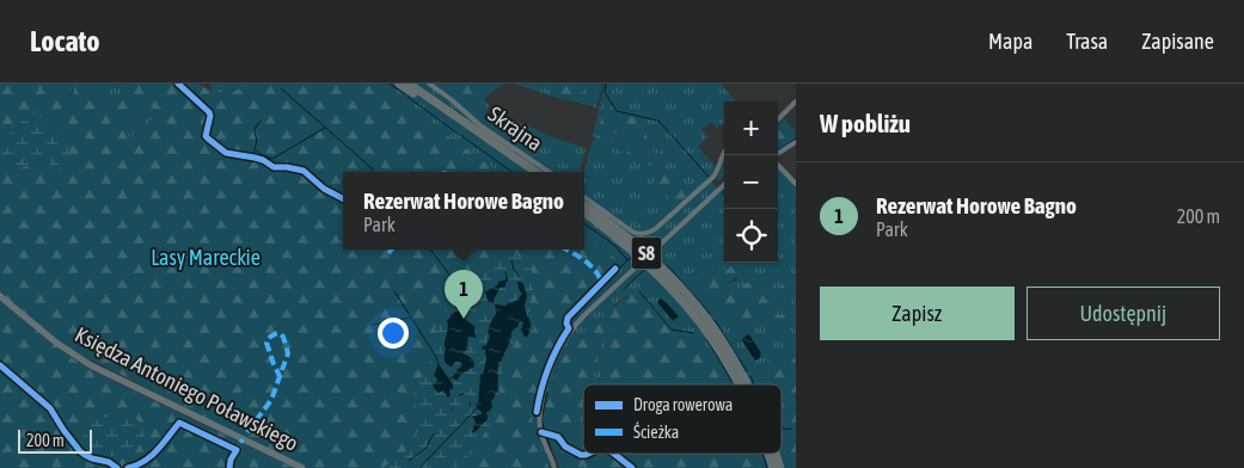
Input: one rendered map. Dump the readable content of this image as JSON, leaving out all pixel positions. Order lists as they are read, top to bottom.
{
  "streets": {
    "highway": ["S8"],
    "main road": ["Księdza Antoniego Poławskiego"],
    "street": ["Skrajna"]
  },
  "parks": ["Lasy Mareckie"],
  "legend": ["Droga rowerowa", "Ścieżka"],
  "scale_bar": "200 m",
  "page": {
    "header": "Locato",
    "nav": ["Mapa", "Trasa", "Zapisane"],
    "heading": "W pobliżu",
    "map_buttons": ["+", "−"],
    "list": [
      {
        "mark": "1",
        "name": "Rezerwat Horowe Bagno",
        "note": "Park",
        "value": "200 m"
      }
    ],
    "popup": ["Rezerwat Horowe Bagno", "Park"],
    "buttons": ["Zapisz", "Udostępnij"],
    "pins": "1",
    "scale": "200 m"
  }
}
